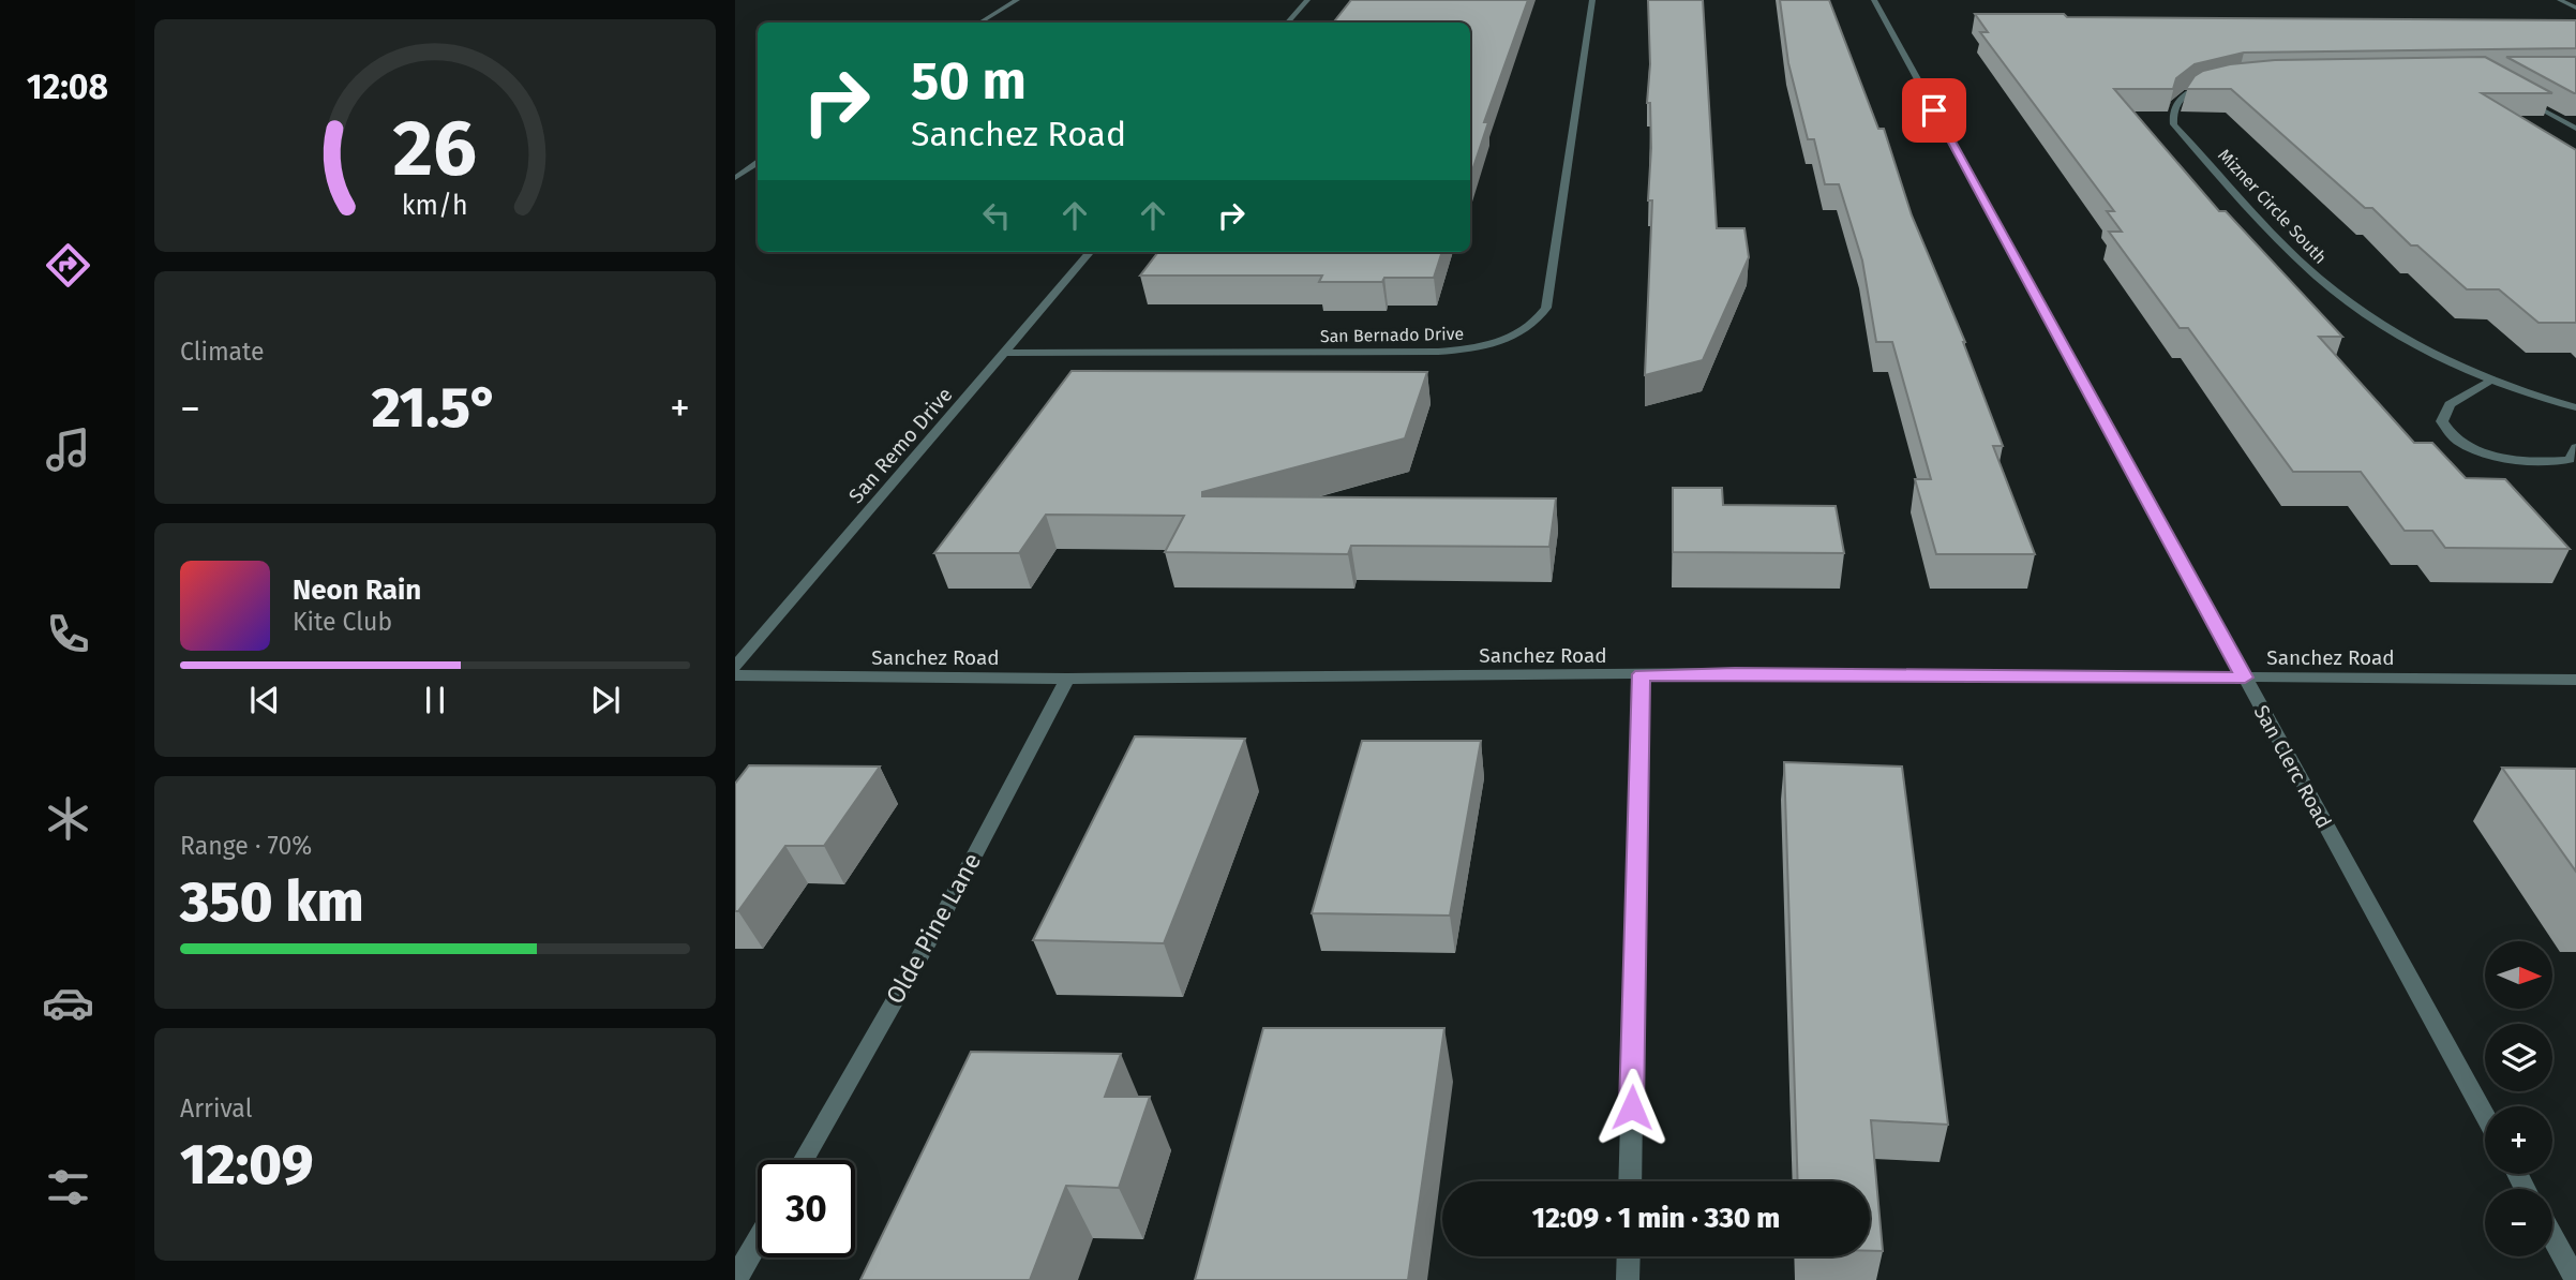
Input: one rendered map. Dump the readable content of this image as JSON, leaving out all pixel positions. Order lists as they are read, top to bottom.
{
  "streets": {
    "street": [
      "Mizner Circle South",
      "San Bernado Drive",
      "San Remo Drive",
      "Sanchez Road",
      "San Clerc Road",
      "Olde Pine Lane"
    ]
  },
  "crossings": [
    ["San Bernado Drive", "San Remo Drive"],
    ["Sanchez Road", "San Clerc Road"],
    ["Sanchez Road", "Olde Pine Lane"]
  ],
  "north": "right",
  "page": {
    "tabs": "12:08",
    "turn": ["50 m", "Sanchez Road"],
    "tile": [
      "Climate",
      ["Range · 70%", "350 km"],
      ["Arrival", "12:09"]
    ],
    "heat": ["−", "21.5°", "+"],
    "song": ["Neon Rain", "Kite Club"],
    "map_buttons": ["+", "−"],
    "limit": "30",
    "trip": "12:09 · 1 min · 330 m",
    "gauge": ["26", "km/h"]
  }
}
